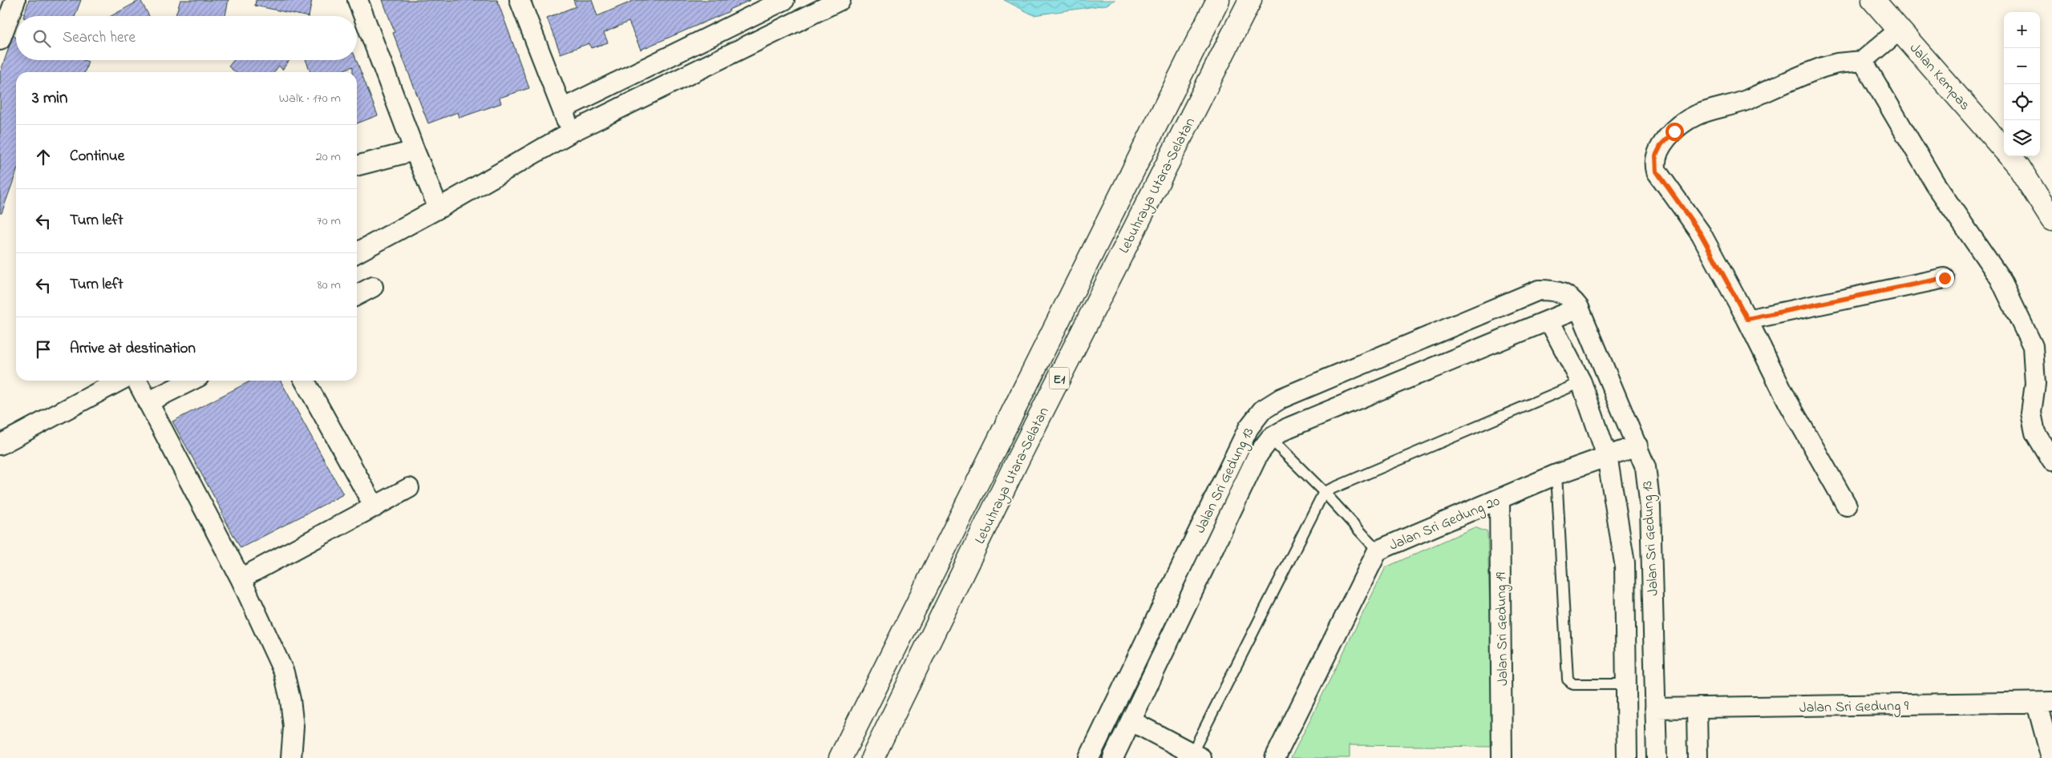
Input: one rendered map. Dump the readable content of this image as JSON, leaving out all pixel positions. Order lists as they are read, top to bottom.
{
  "streets": {
    "main road": ["Jalan Kempas", "Lebuhraya Utara–Selatan", "E1"],
    "street": [
      "Jalan Sri Gedung 13",
      "Jalan Sri Gedung 20",
      "Jalan Sri Gedung 19",
      "Jalan Sri Gedung 9"
    ]
  },
  "crossings": [
    ["Jalan Sri Gedung 13", "Jalan Sri Gedung 20"],
    ["Jalan Sri Gedung 13", "Jalan Sri Gedung 9"],
    ["Jalan Sri Gedung 20", "Jalan Sri Gedung 19"]
  ],
  "page": {
    "map_buttons": ["+", "−"],
    "search": "Search here",
    "heading": ["3 min", "Walk · 170 m"],
    "list": [
      ["Continue", "20 m"],
      ["Turn left", "70 m"],
      ["Turn left", "80 m"],
      "Arrive at destination"
    ]
  }
}
